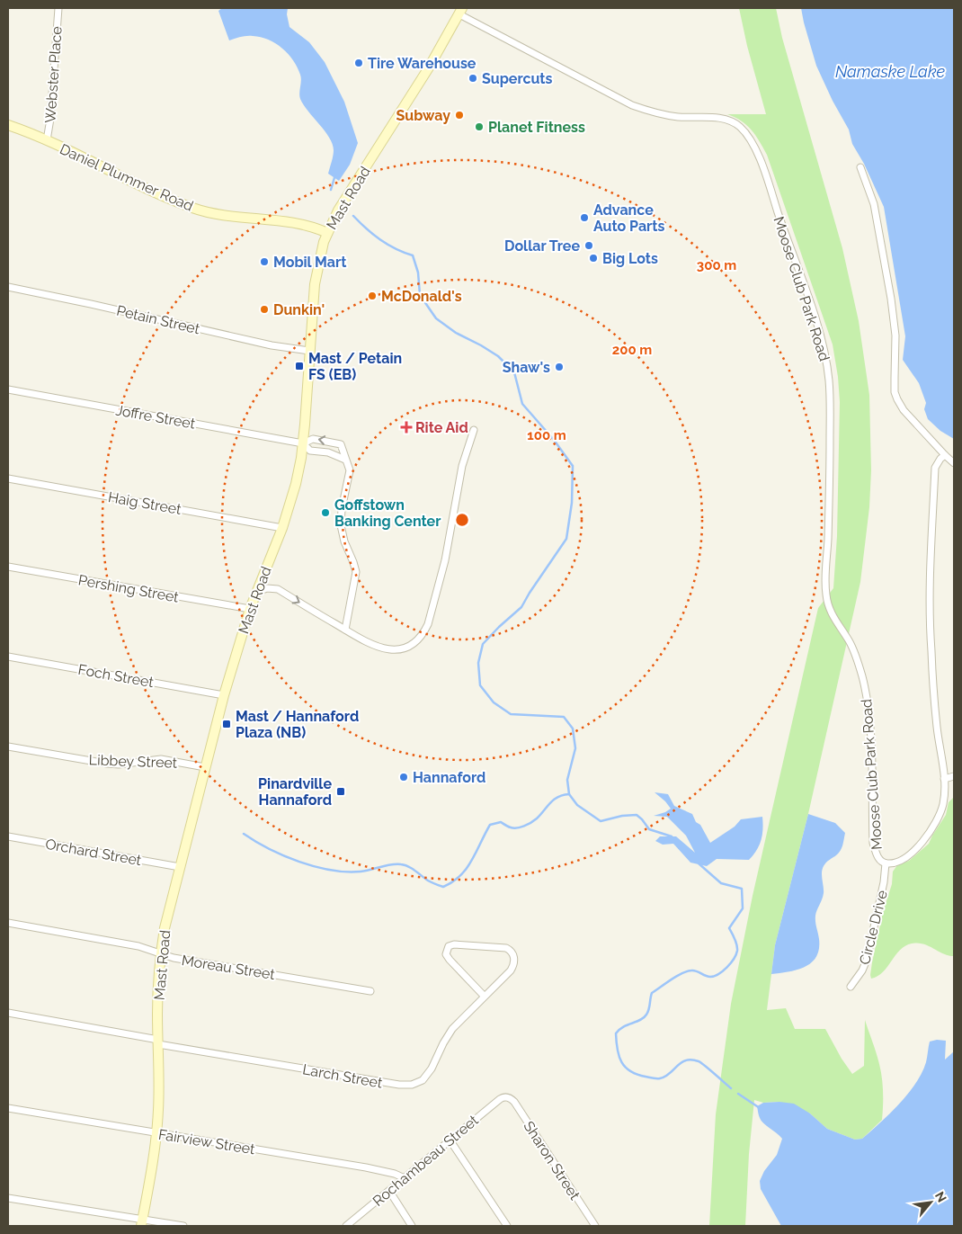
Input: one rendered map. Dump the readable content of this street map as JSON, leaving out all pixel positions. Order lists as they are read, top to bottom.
{
  "streets": {
    "main road": ["Daniel Plummer Road", "Mast Road"],
    "street": [
      "Webster Place",
      "Moose Club Park Road",
      "Petain Street",
      "Joffre Street",
      "Haig Street",
      "Pershing Street",
      "Foch Street",
      "Libbey Street",
      "Orchard Street",
      "Circle Drive",
      "Moreau Street",
      "Larch Street",
      "Fairview Street",
      "Rochambeau Street",
      "Sharon Street"
    ]
  },
  "crossings": [
    ["Webster Place", "Daniel Plummer Road"],
    ["Daniel Plummer Road", "Mast Road"],
    ["Mast Road", "Moose Club Park Road"],
    ["Mast Road", "Petain Street"],
    ["Mast Road", "Joffre Street"],
    ["Mast Road", "Haig Street"],
    ["Mast Road", "Pershing Street"],
    ["Mast Road", "Foch Street"],
    ["Mast Road", "Libbey Street"],
    ["Mast Road", "Orchard Street"],
    ["Mast Road", "Moreau Street"],
    ["Mast Road", "Larch Street"],
    ["Mast Road", "Fairview Street"],
    ["Moose Club Park Road", "Circle Drive"],
    ["Fairview Street", "Rochambeau Street"],
    ["Rochambeau Street", "Sharon Street"]
  ],
  "water": ["Namaske Lake"],
  "places": {
    "other": [
      "Tire Warehouse",
      "Supercuts",
      "Subway",
      "Planet Fitness",
      "Advance Auto Parts",
      "Dollar Tree",
      "Big Lots",
      "Mobil Mart",
      "McDonald's",
      "Dunkin'",
      "Shaw's",
      "Goffstown Banking Center",
      "Hannaford"
    ],
    "transit": ["Mast / Petain FS (EB)", "Mast / Hannaford Plaza (NB)", "Pinardville Hannaford"],
    "health": ["Rite Aid"]
  },
  "north": "top right",
  "rings": ["300 m", "200 m", "100 m"]
}
